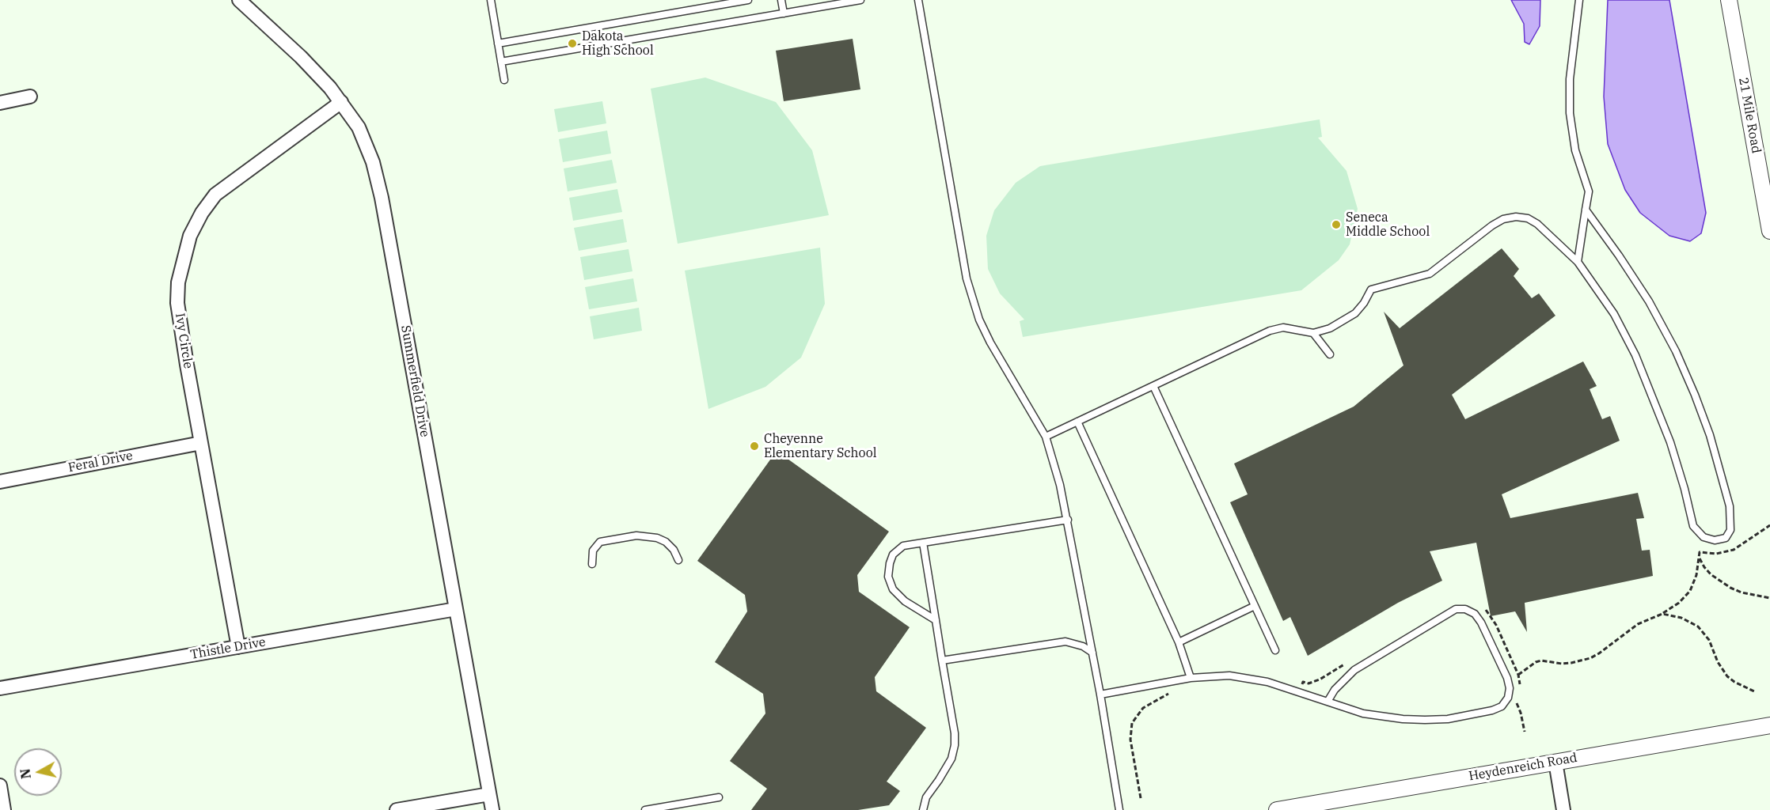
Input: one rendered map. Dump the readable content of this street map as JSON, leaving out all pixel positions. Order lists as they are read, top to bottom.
{
  "streets": {
    "street": [
      "21 Mile Road",
      "Ivy Circle",
      "Summerfield Drive",
      "Feral Drive",
      "Thistle Drive",
      "Heydenreich Road"
    ]
  },
  "crossings": [
    ["Ivy Circle", "Summerfield Drive"],
    ["Ivy Circle", "Feral Drive"],
    ["Ivy Circle", "Thistle Drive"],
    ["Summerfield Drive", "Thistle Drive"]
  ],
  "places": ["Dakota High School", "Seneca Middle School", "Cheyenne Elementary School"],
  "north": "left"
}
